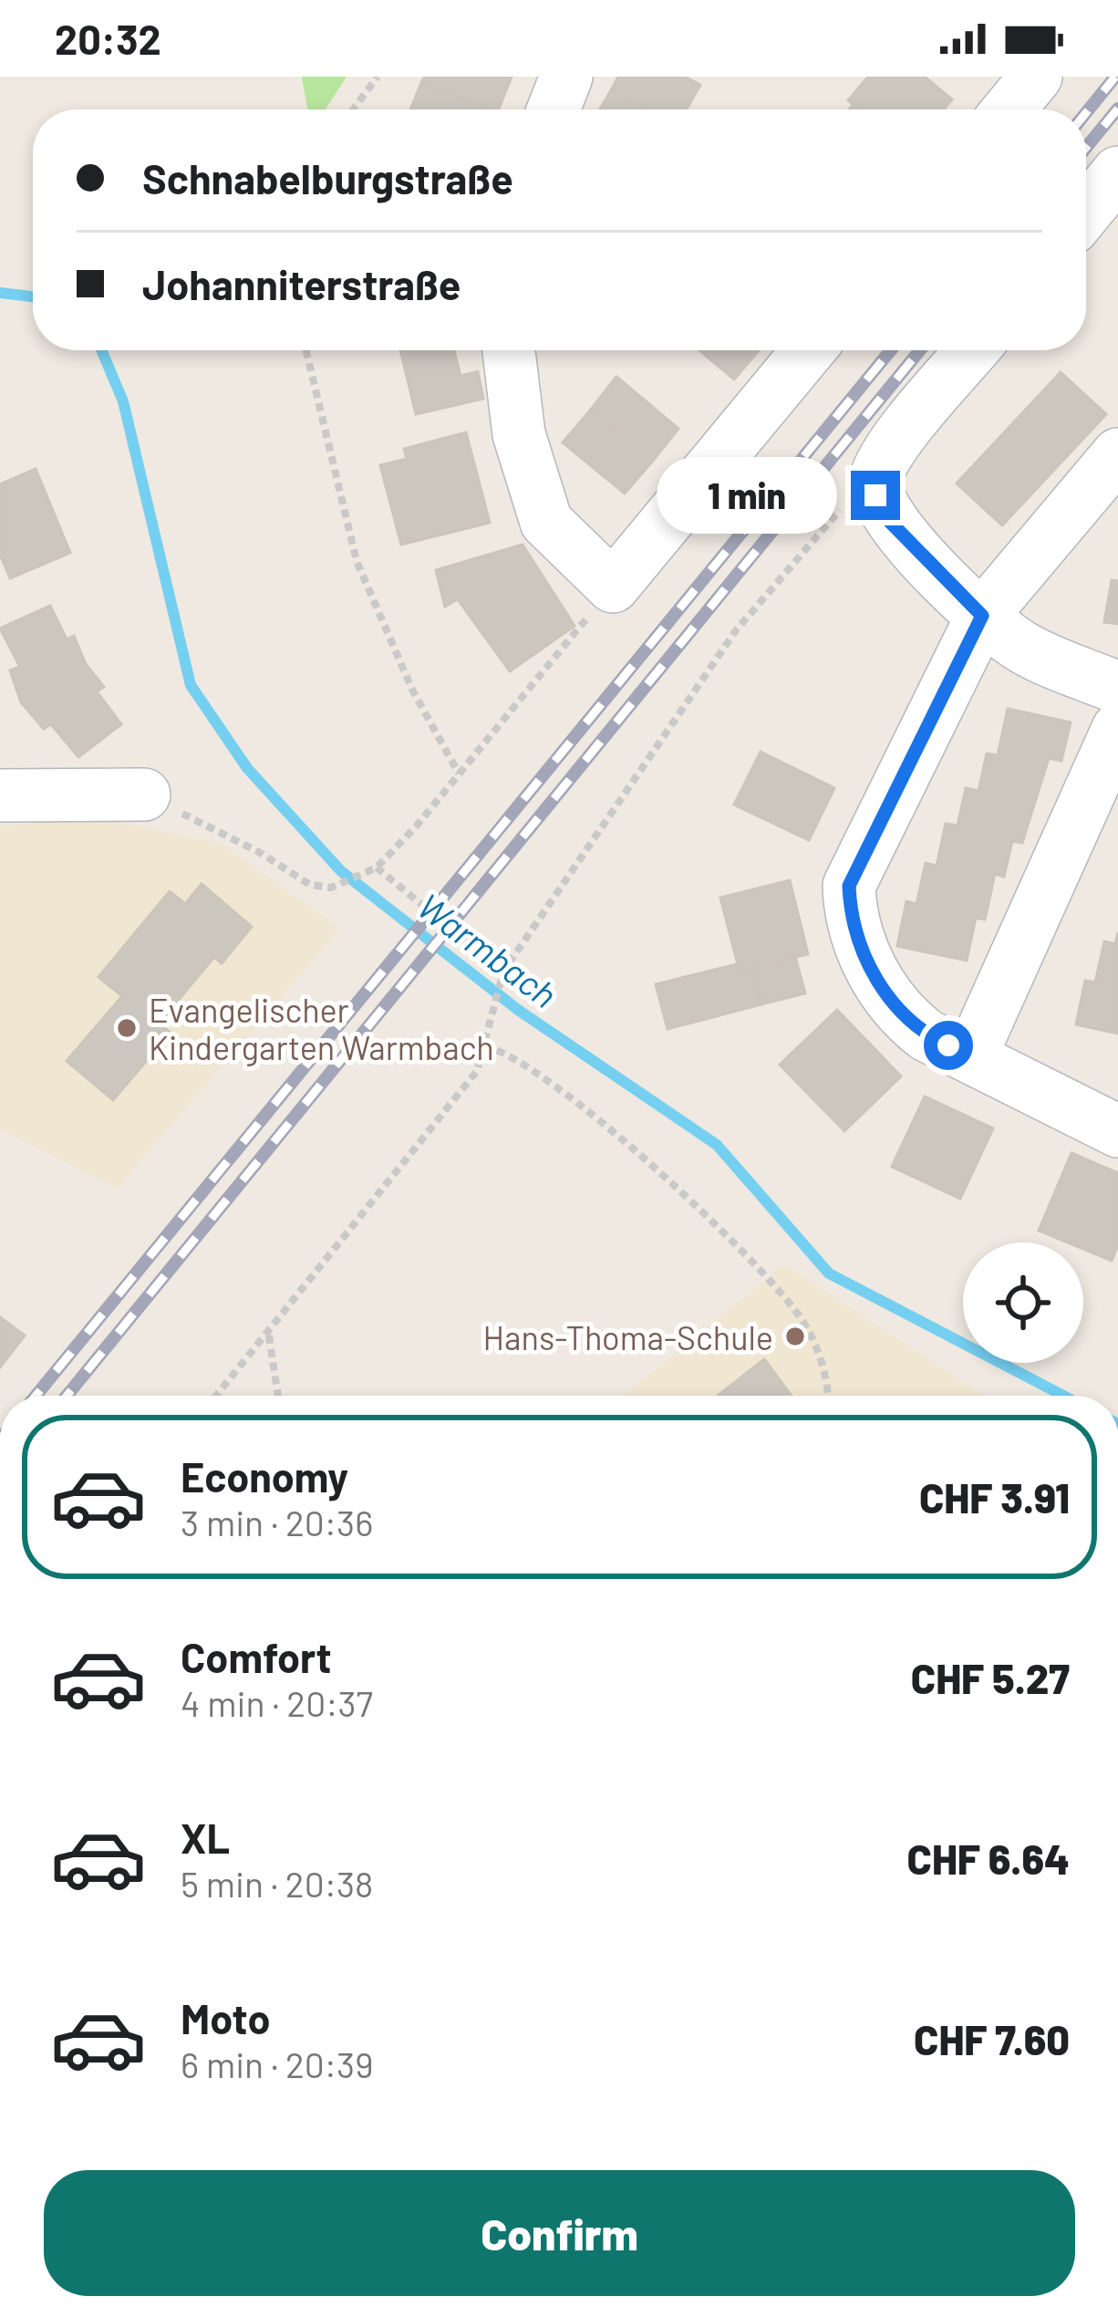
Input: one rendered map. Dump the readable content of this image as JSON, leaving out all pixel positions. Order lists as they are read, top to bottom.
{
  "water": ["Warmbach"],
  "places": ["Evangelischer Kindergarten Warmbach", "Hans-Thoma-Schule"],
  "page": {
    "status": "20:32",
    "banner": ["Schnabelburgstraße", "Johanniterstraße"],
    "bubble": "1 min",
    "list": [
      {
        "name": "Economy",
        "note": "3 min · 20:36",
        "value": "CHF 3.91"
      },
      {
        "name": "Comfort",
        "note": "4 min · 20:37",
        "value": "CHF 5.27"
      },
      {
        "name": "XL",
        "note": "5 min · 20:38",
        "value": "CHF 6.64"
      },
      {
        "name": "Moto",
        "note": "6 min · 20:39",
        "value": "CHF 7.60"
      }
    ],
    "buttons": "Confirm"
  }
}
